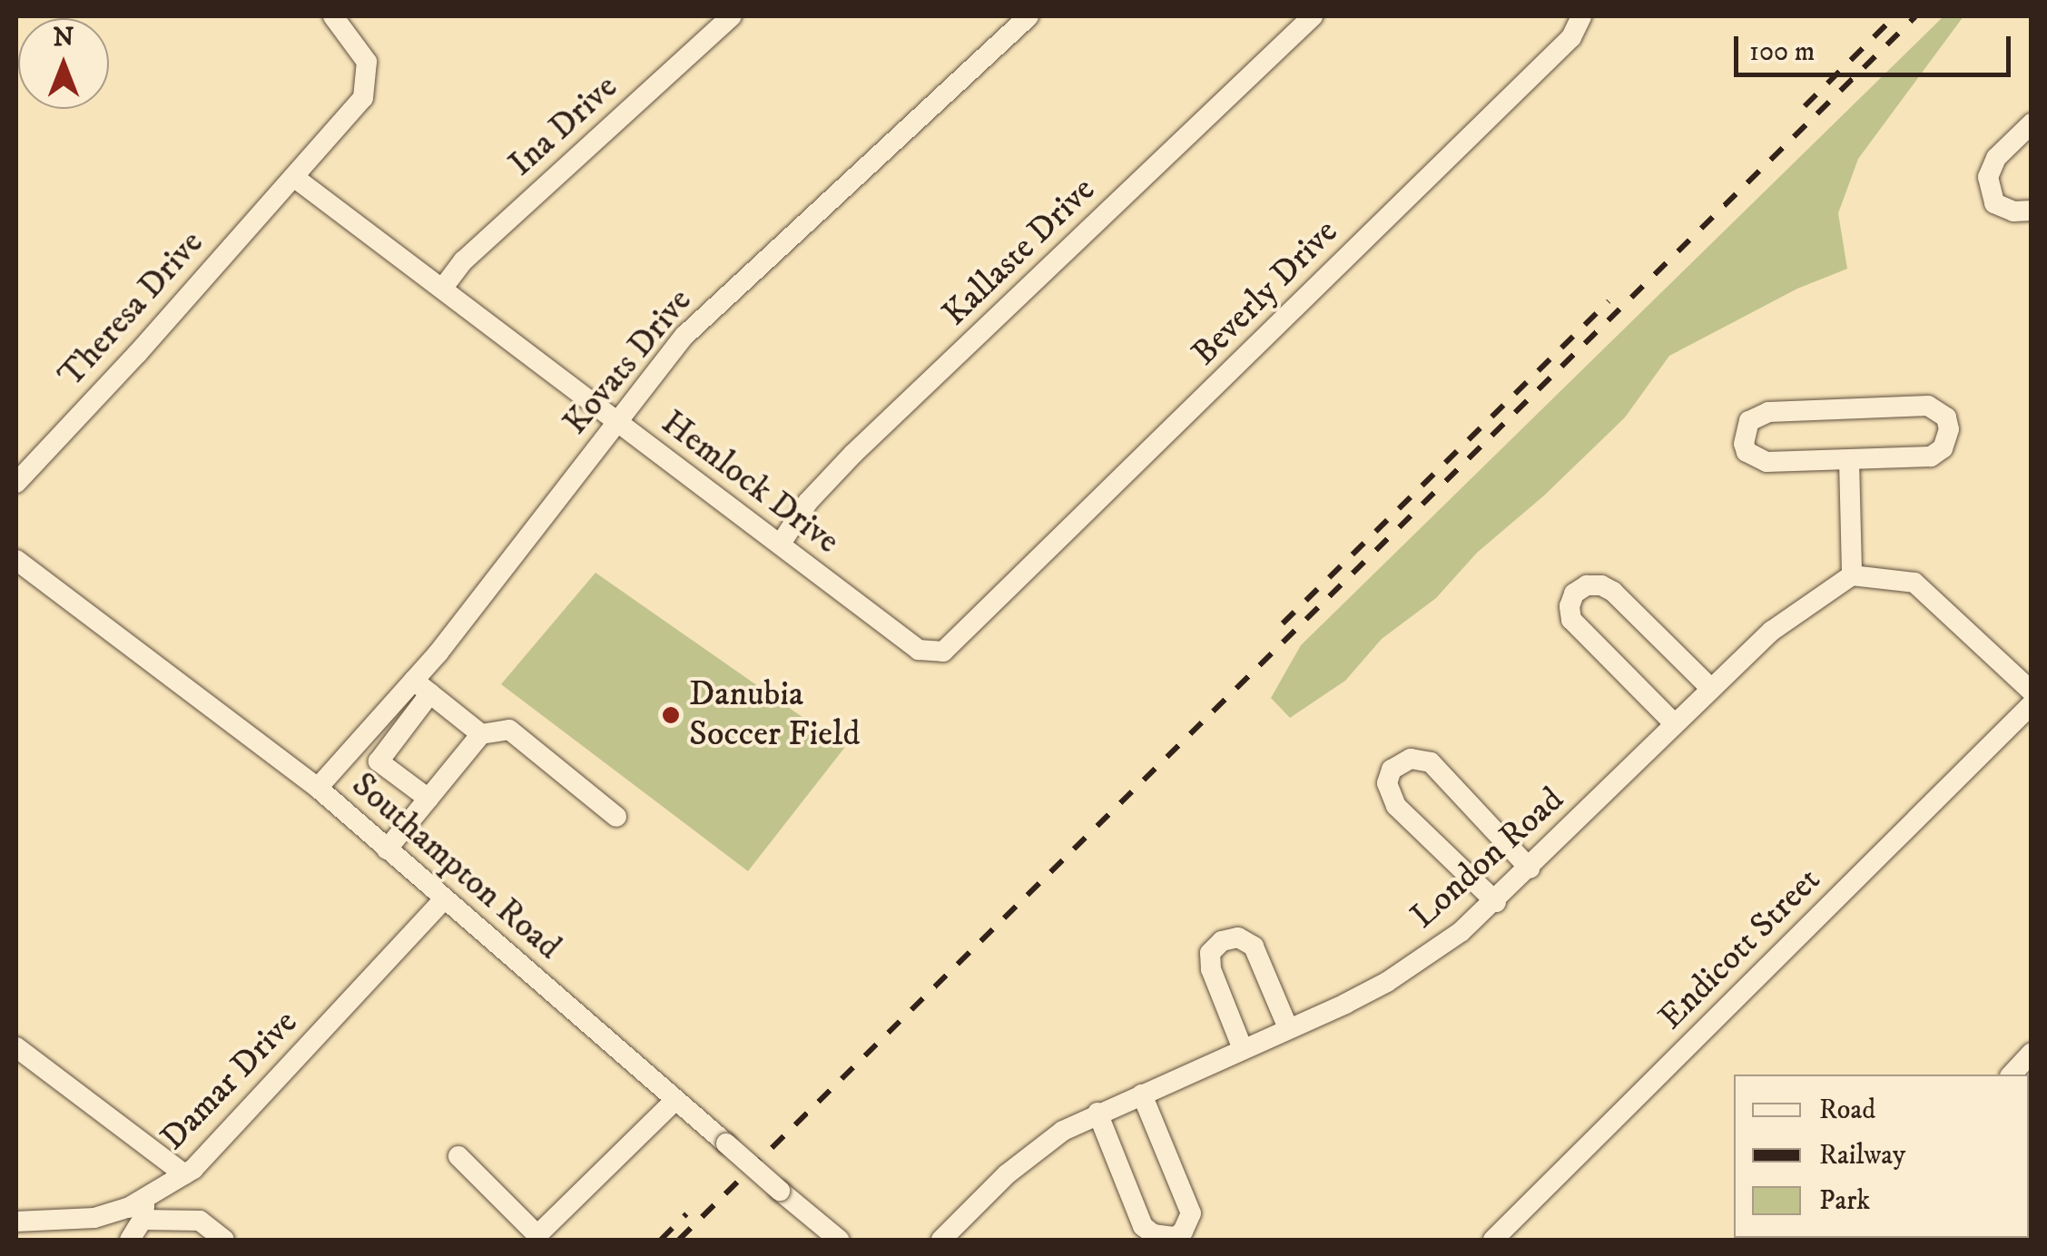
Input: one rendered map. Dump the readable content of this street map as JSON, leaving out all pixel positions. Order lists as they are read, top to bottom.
{
  "streets": {
    "street": [
      "Ina Drive",
      "Kallaste Drive",
      "Beverly Drive",
      "Theresa Drive",
      "Kovats Drive",
      "Hemlock Drive",
      "London Road",
      "Southampton Road",
      "Endicott Street",
      "Damar Drive"
    ]
  },
  "crossings": [
    ["Ina Drive", "Hemlock Drive"],
    ["Kallaste Drive", "Hemlock Drive"],
    ["Beverly Drive", "Hemlock Drive"],
    ["Theresa Drive", "Hemlock Drive"],
    ["Kovats Drive", "Hemlock Drive"],
    ["Kovats Drive", "Southampton Road"],
    ["Southampton Road", "Damar Drive"]
  ],
  "places": ["Danubia Soccer Field"],
  "legend": ["Road", "Railway", "Park"],
  "scale_bar": "100 m",
  "north": "top"
}
